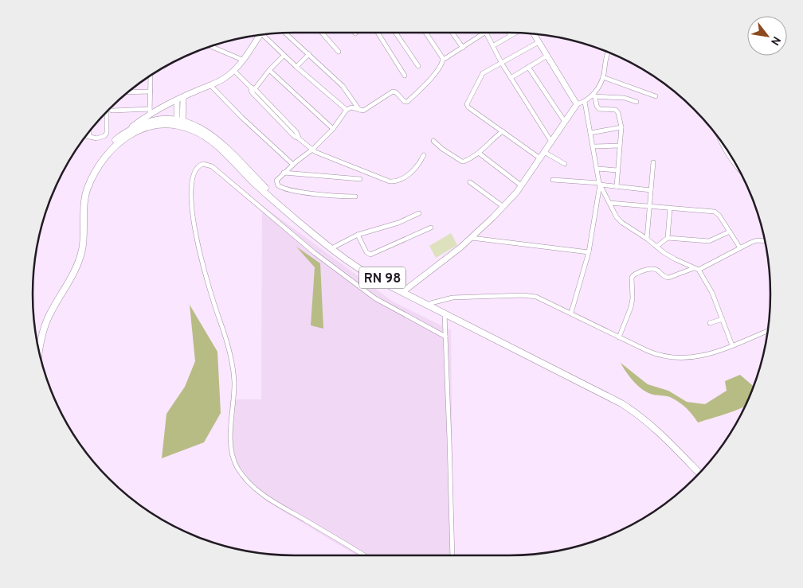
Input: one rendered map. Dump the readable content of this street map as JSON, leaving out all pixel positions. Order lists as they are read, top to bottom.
{
  "streets": {
    "main road": ["RN 98"]
  },
  "north": "bottom right"
}
